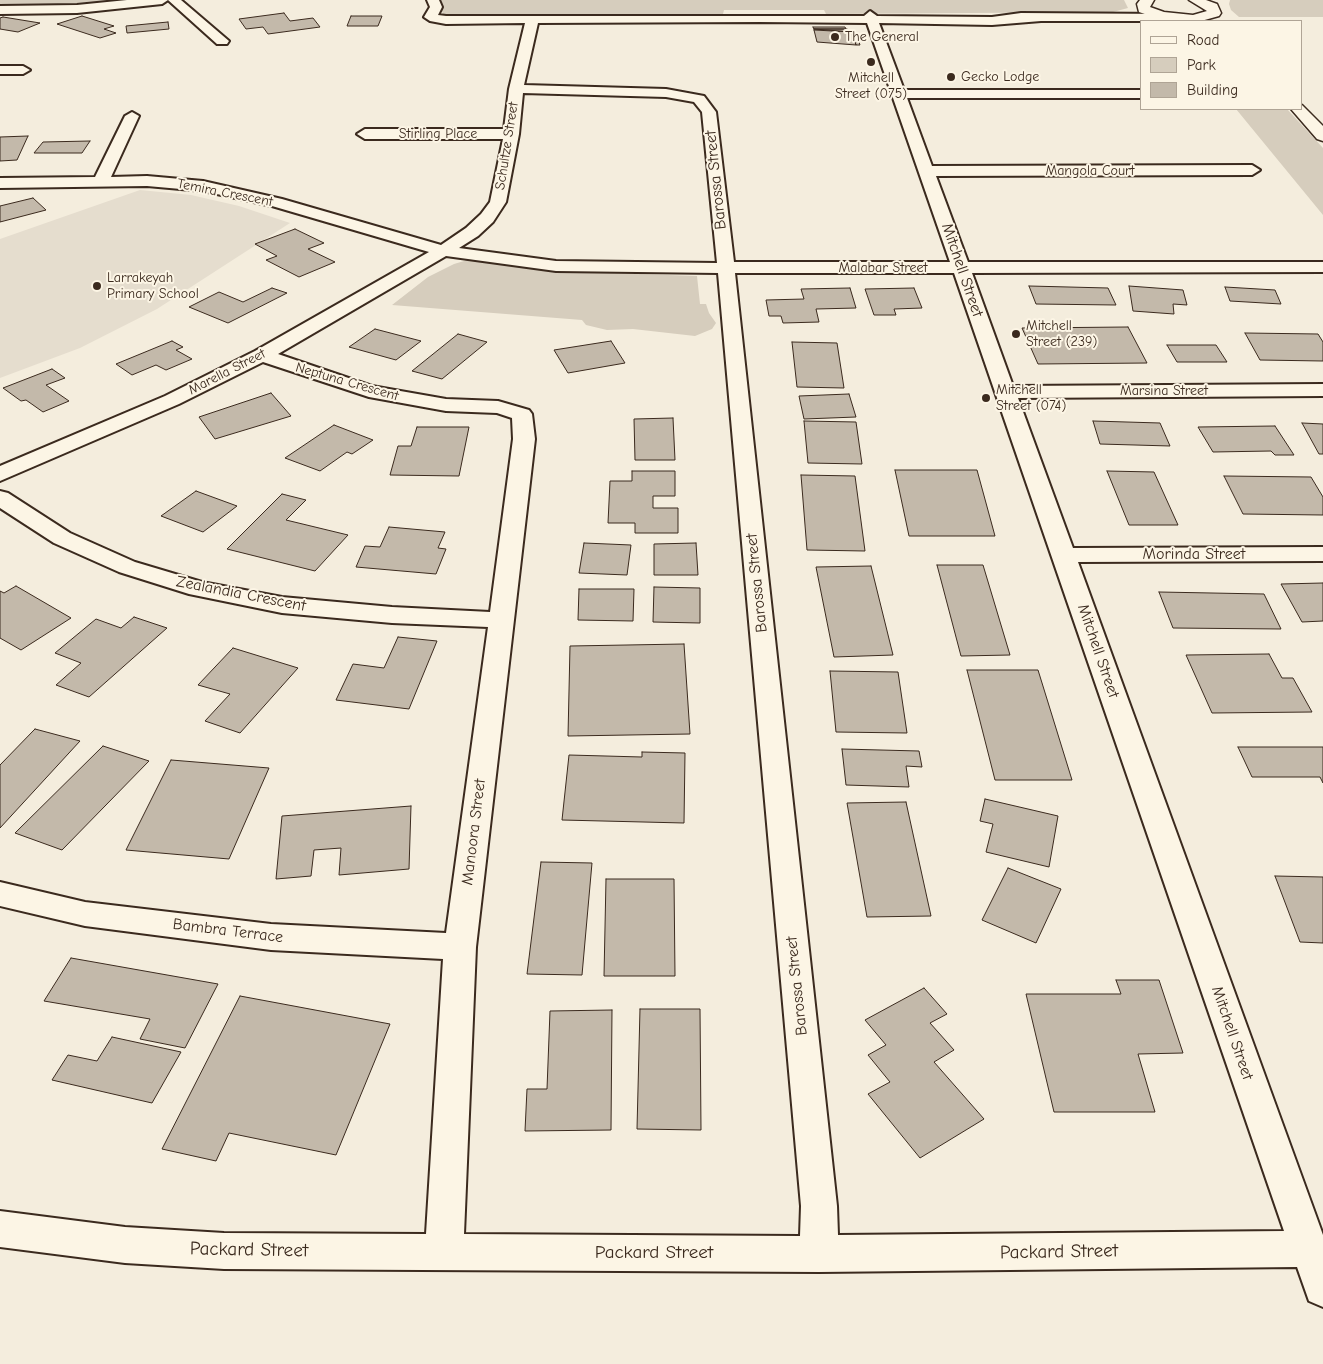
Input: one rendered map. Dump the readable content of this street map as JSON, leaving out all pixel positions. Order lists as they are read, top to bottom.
{
  "streets": {
    "street": [
      "Stirling Place",
      "Schultze Street",
      "Mangola Court",
      "Barossa Street",
      "Temira Crescent",
      "Malabar Street",
      "Mitchell Street",
      "Marella Street",
      "Neptuna Crescent",
      "Marsina Street",
      "Morinda Street",
      "Zealandia Crescent",
      "Manoora Street",
      "Bambra Terrace",
      "Packard Street"
    ]
  },
  "crossings": [
    ["Stirling Place", "Schultze Street"],
    ["Schultze Street", "Barossa Street"],
    ["Schultze Street", "Temira Crescent"],
    ["Schultze Street", "Malabar Street"],
    ["Schultze Street", "Marella Street"],
    ["Mangola Court", "Mitchell Street"],
    ["Barossa Street", "Malabar Street"],
    ["Barossa Street", "Packard Street"],
    ["Temira Crescent", "Malabar Street"],
    ["Temira Crescent", "Marella Street"],
    ["Malabar Street", "Mitchell Street"],
    ["Malabar Street", "Marella Street"],
    ["Mitchell Street", "Marsina Street"],
    ["Mitchell Street", "Morinda Street"],
    ["Mitchell Street", "Packard Street"],
    ["Marella Street", "Neptuna Crescent"],
    ["Neptuna Crescent", "Manoora Street"],
    ["Zealandia Crescent", "Manoora Street"],
    ["Manoora Street", "Bambra Terrace"],
    ["Manoora Street", "Packard Street"]
  ],
  "places": [
    "The General",
    "Mitchell Street (075)",
    "Gecko Lodge",
    "Larrakeyah Primary School",
    "Mitchell Street (239)",
    "Mitchell Street (074)"
  ],
  "legend": ["Road", "Park", "Building"]
}
